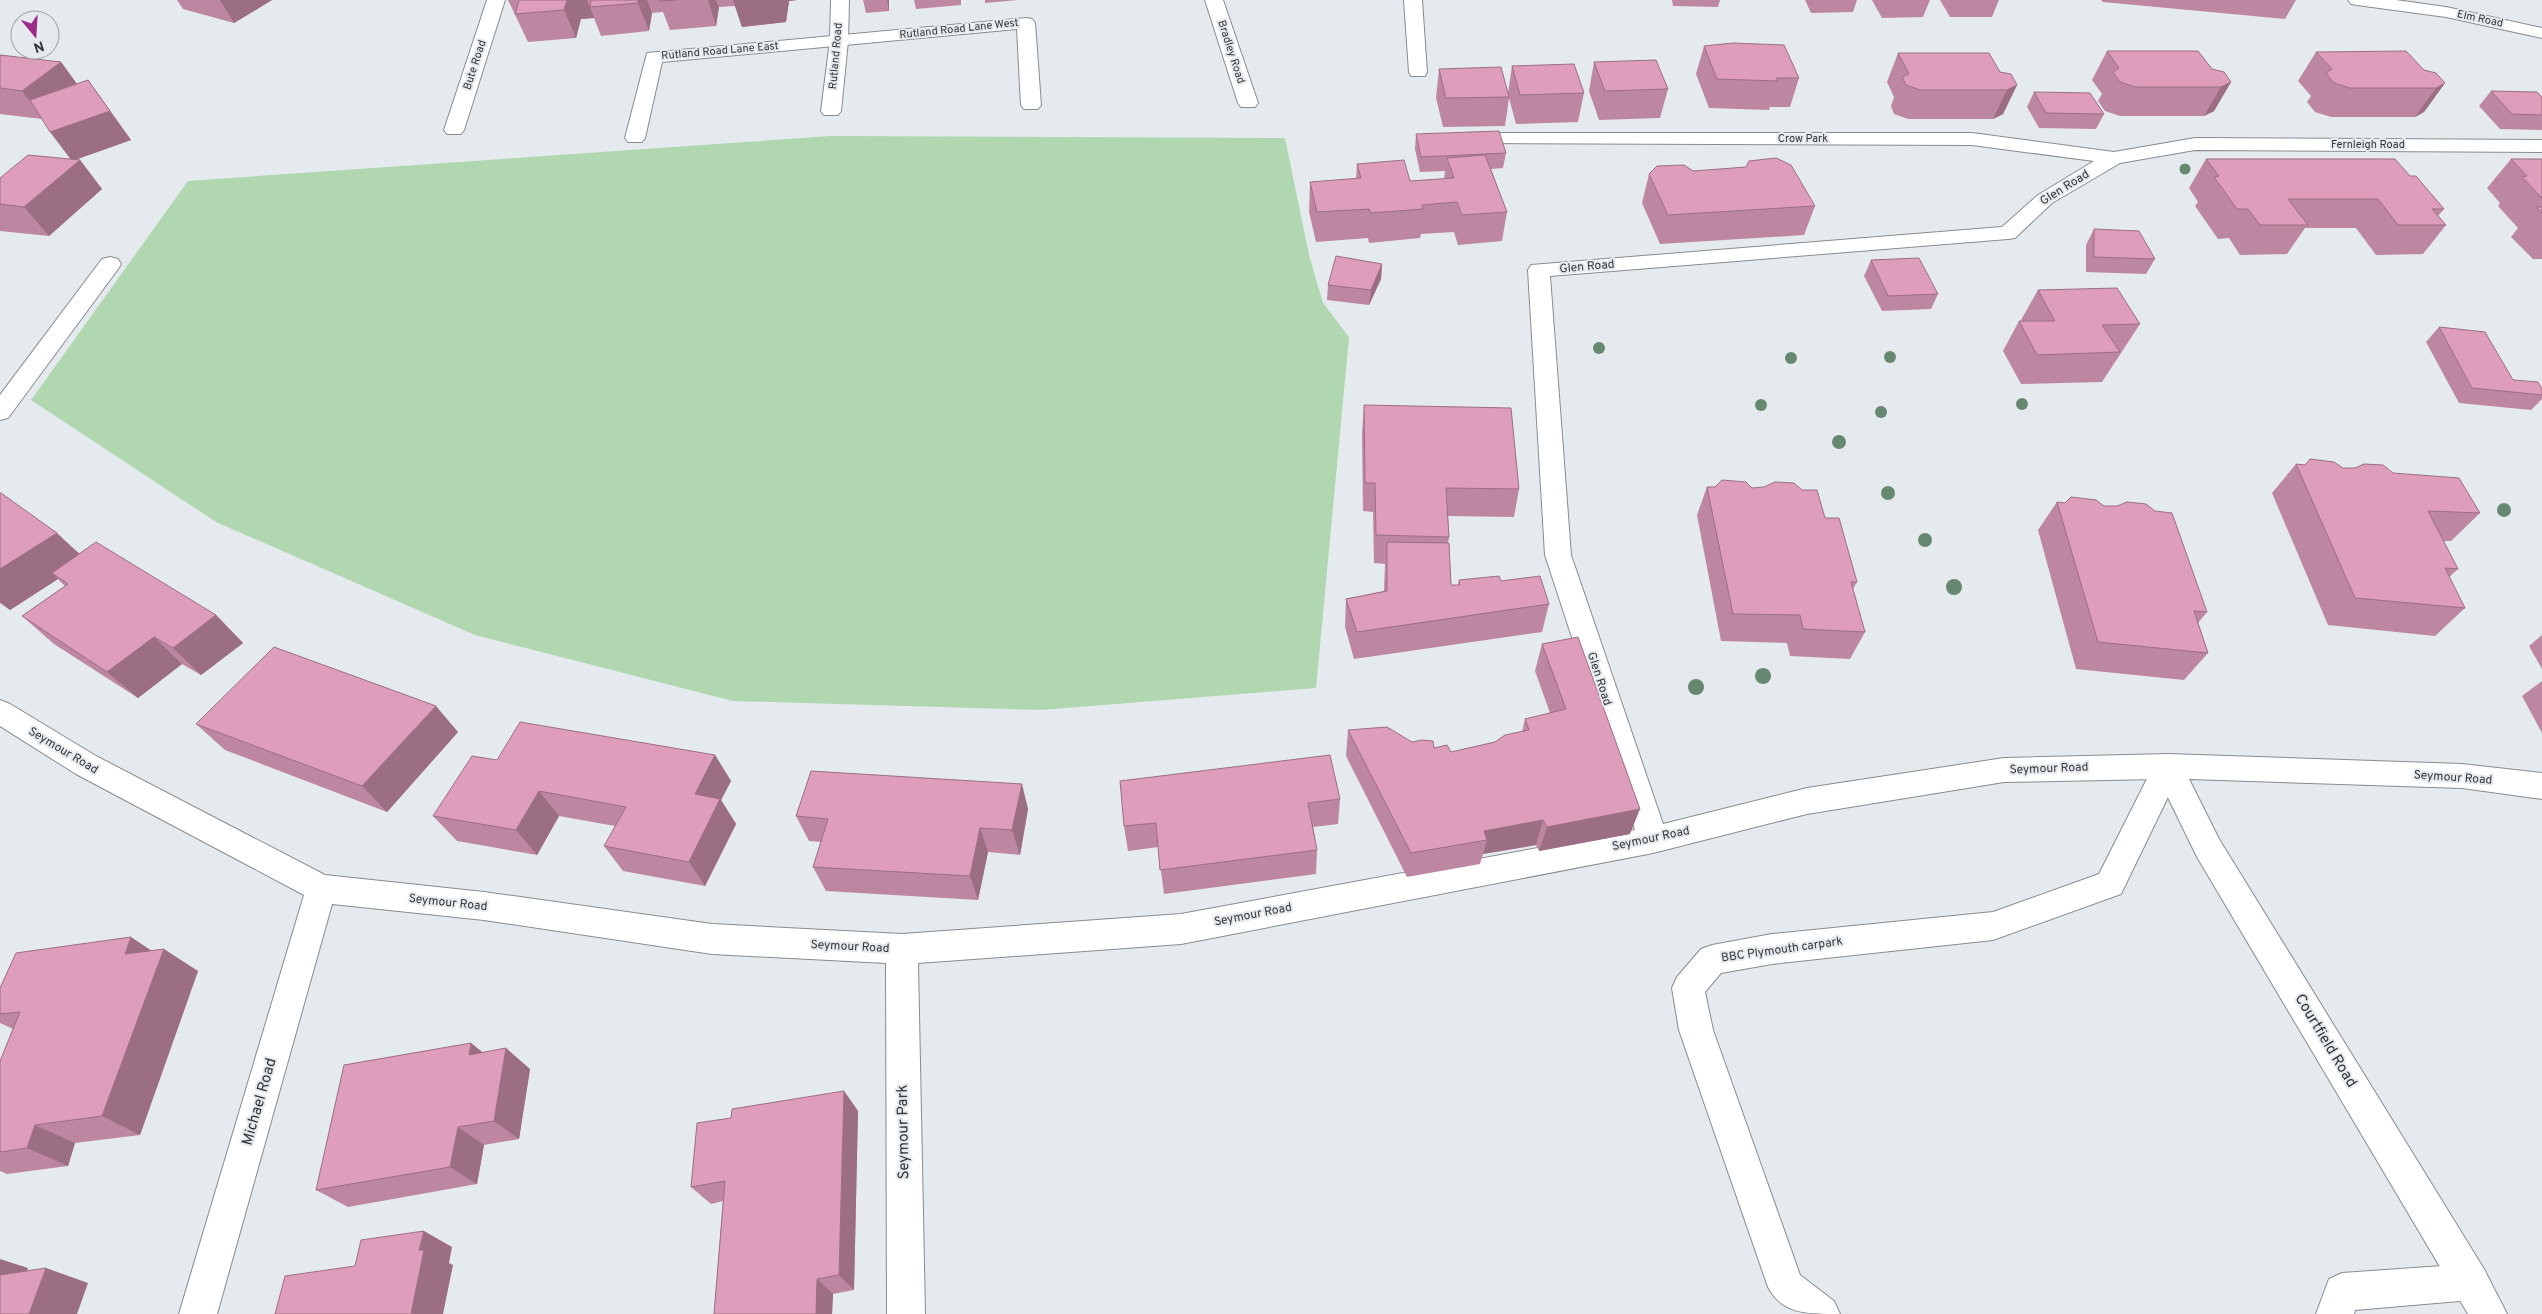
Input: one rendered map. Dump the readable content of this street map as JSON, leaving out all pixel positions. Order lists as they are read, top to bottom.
{
  "streets": {
    "street": [
      "Elm Road",
      "Rutland Road Lane West",
      "Rutland Road Lane East",
      "Bradley Road",
      "Rutland Road",
      "Bute Road",
      "Crow Park",
      "Fernleigh Road",
      "Glen Road",
      "Seymour Road",
      "BBC Plymouth carpark",
      "Courtfield Road",
      "Michael Road",
      "Seymour Park"
    ]
  },
  "crossings": [
    ["Rutland Road Lane West", "Rutland Road Lane East"],
    ["Rutland Road Lane West", "Rutland Road"],
    ["Rutland Road Lane East", "Rutland Road"],
    ["Crow Park", "Glen Road"],
    ["Fernleigh Road", "Glen Road"],
    ["Glen Road", "Seymour Road"],
    ["Seymour Road", "BBC Plymouth carpark"],
    ["Seymour Road", "Courtfield Road"],
    ["Seymour Road", "Michael Road"],
    ["Seymour Road", "Seymour Park"],
    ["BBC Plymouth carpark", "Courtfield Road"]
  ],
  "north": "bottom"
}
